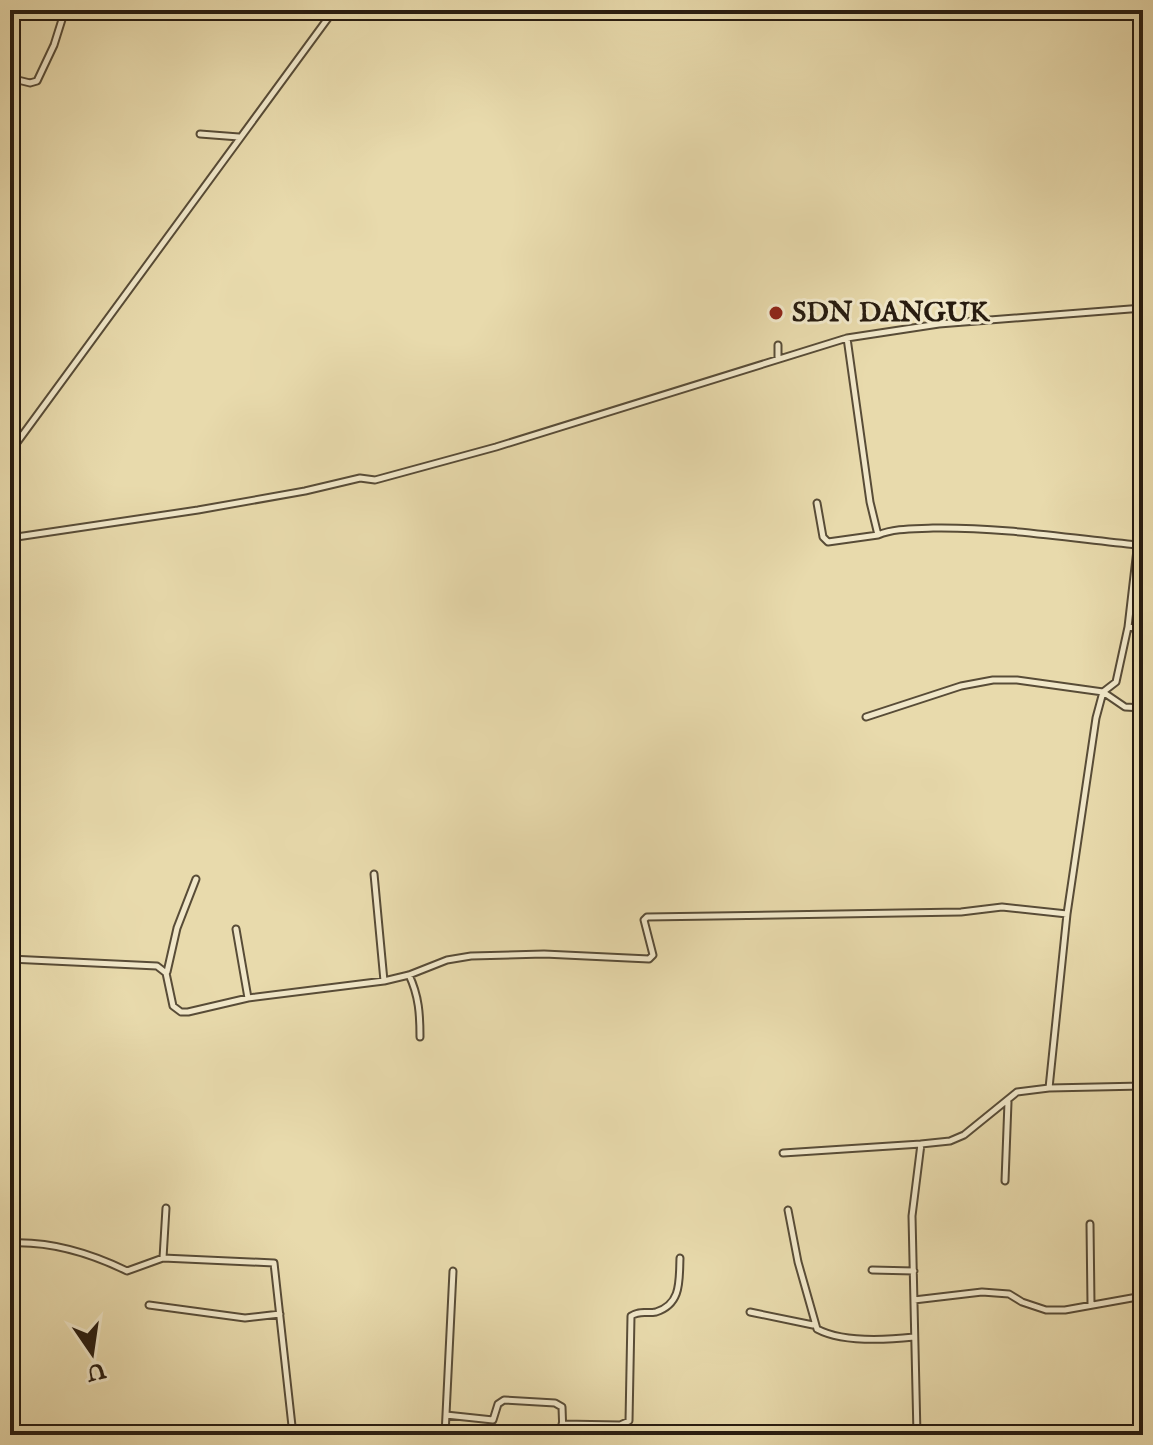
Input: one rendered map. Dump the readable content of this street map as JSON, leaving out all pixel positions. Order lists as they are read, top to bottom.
{
  "places": ["SDN DANGUK"],
  "north": "bottom"
}
